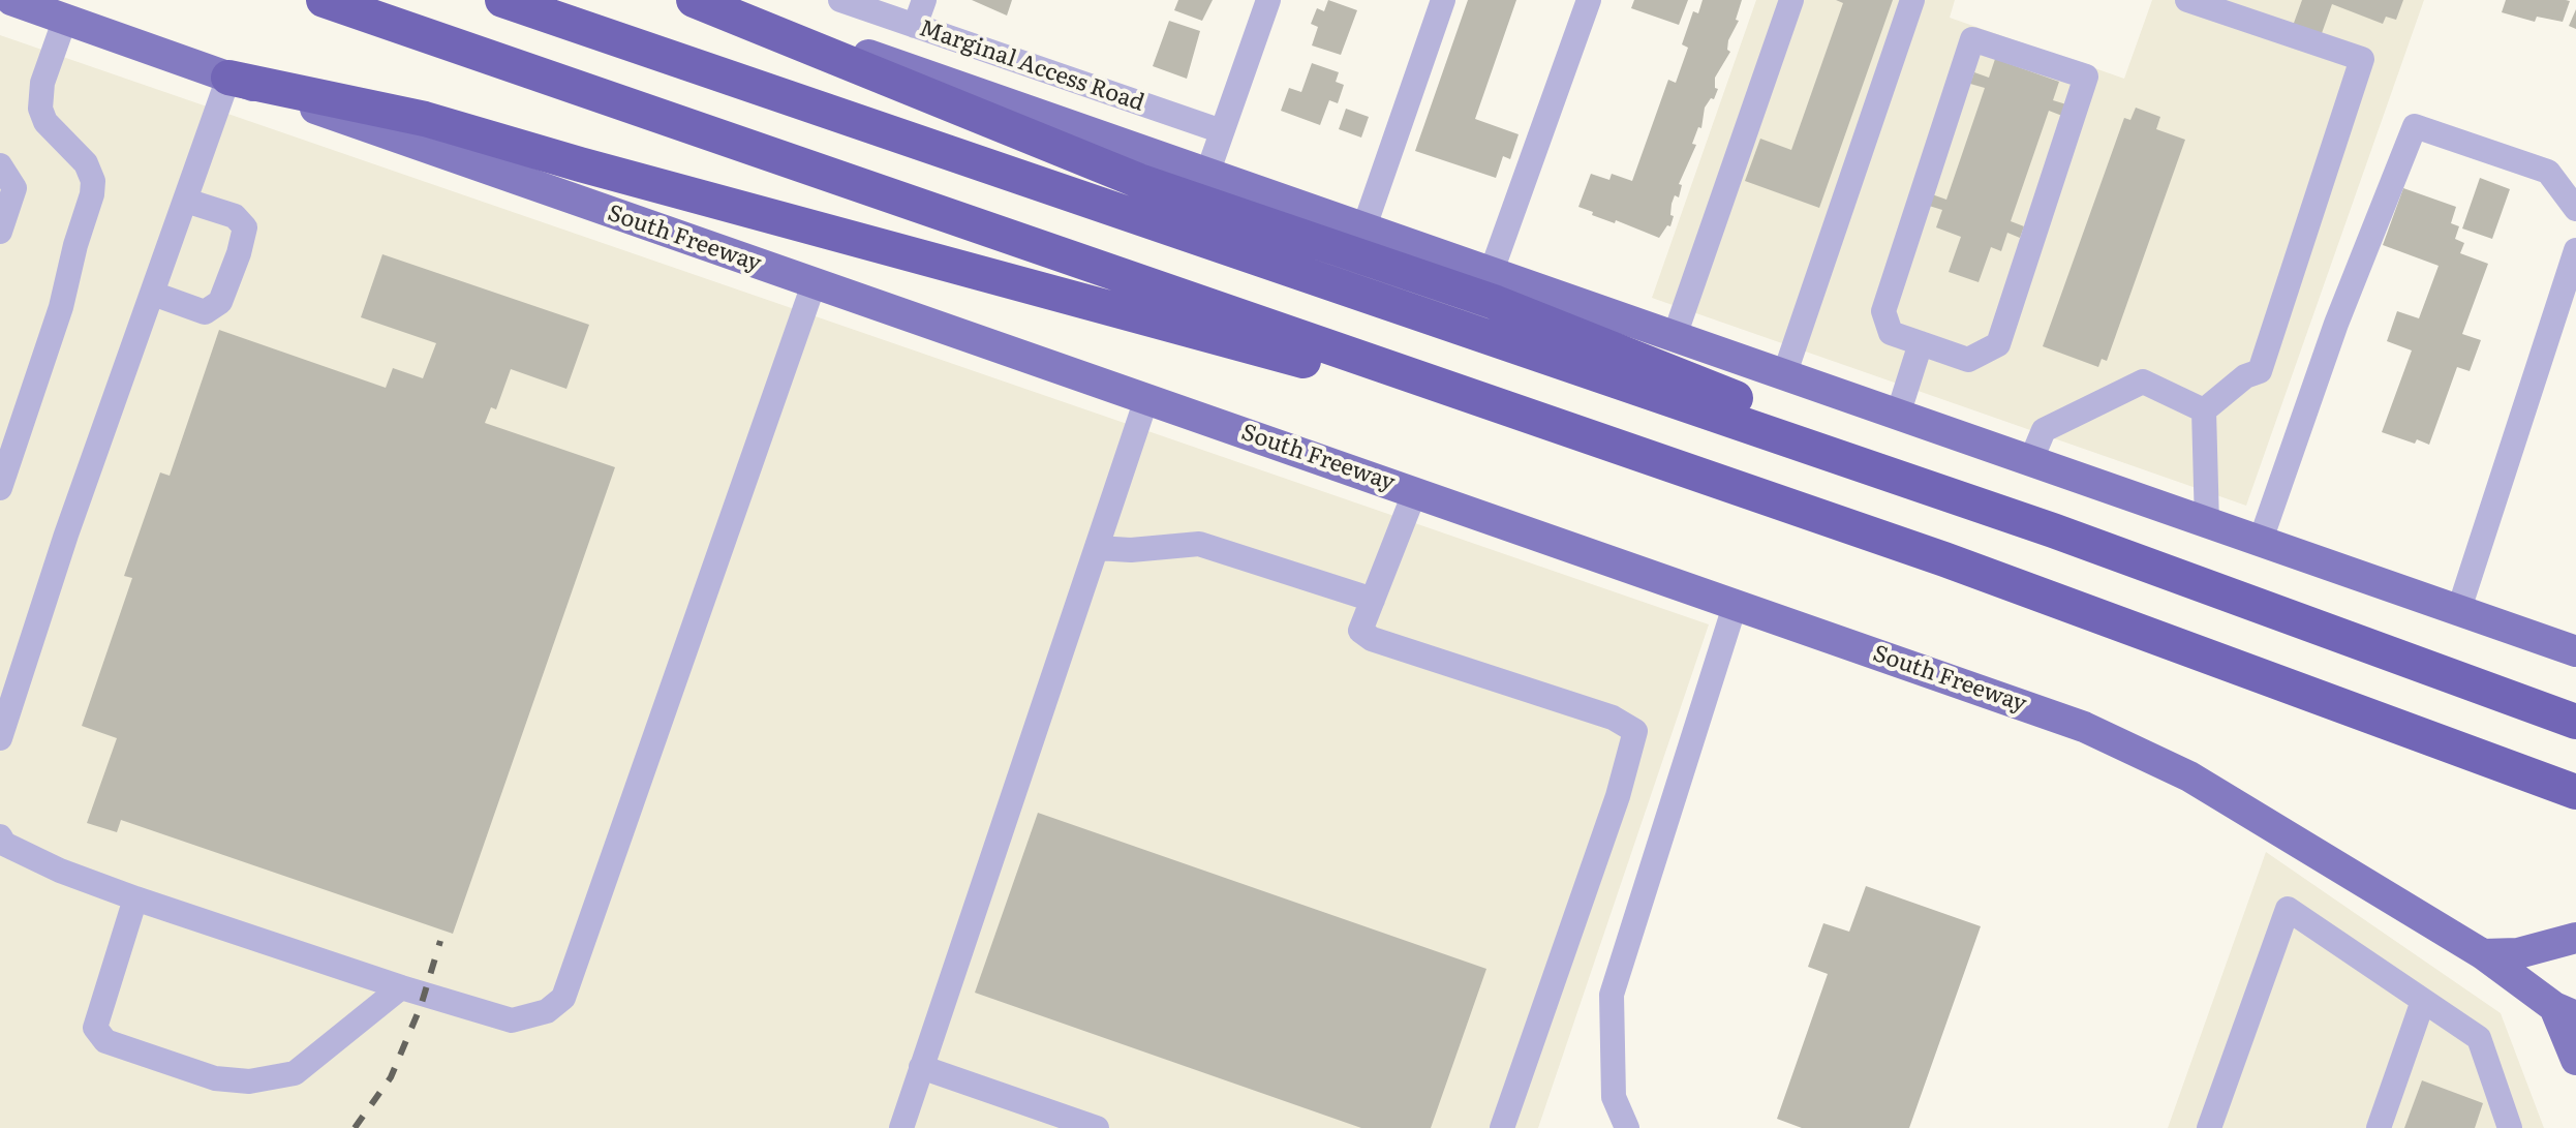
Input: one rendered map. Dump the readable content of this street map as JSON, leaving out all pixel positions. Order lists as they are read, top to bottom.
{
  "streets": {
    "main road": ["South Freeway"],
    "street": ["Marginal Access Road"]
  }
}
